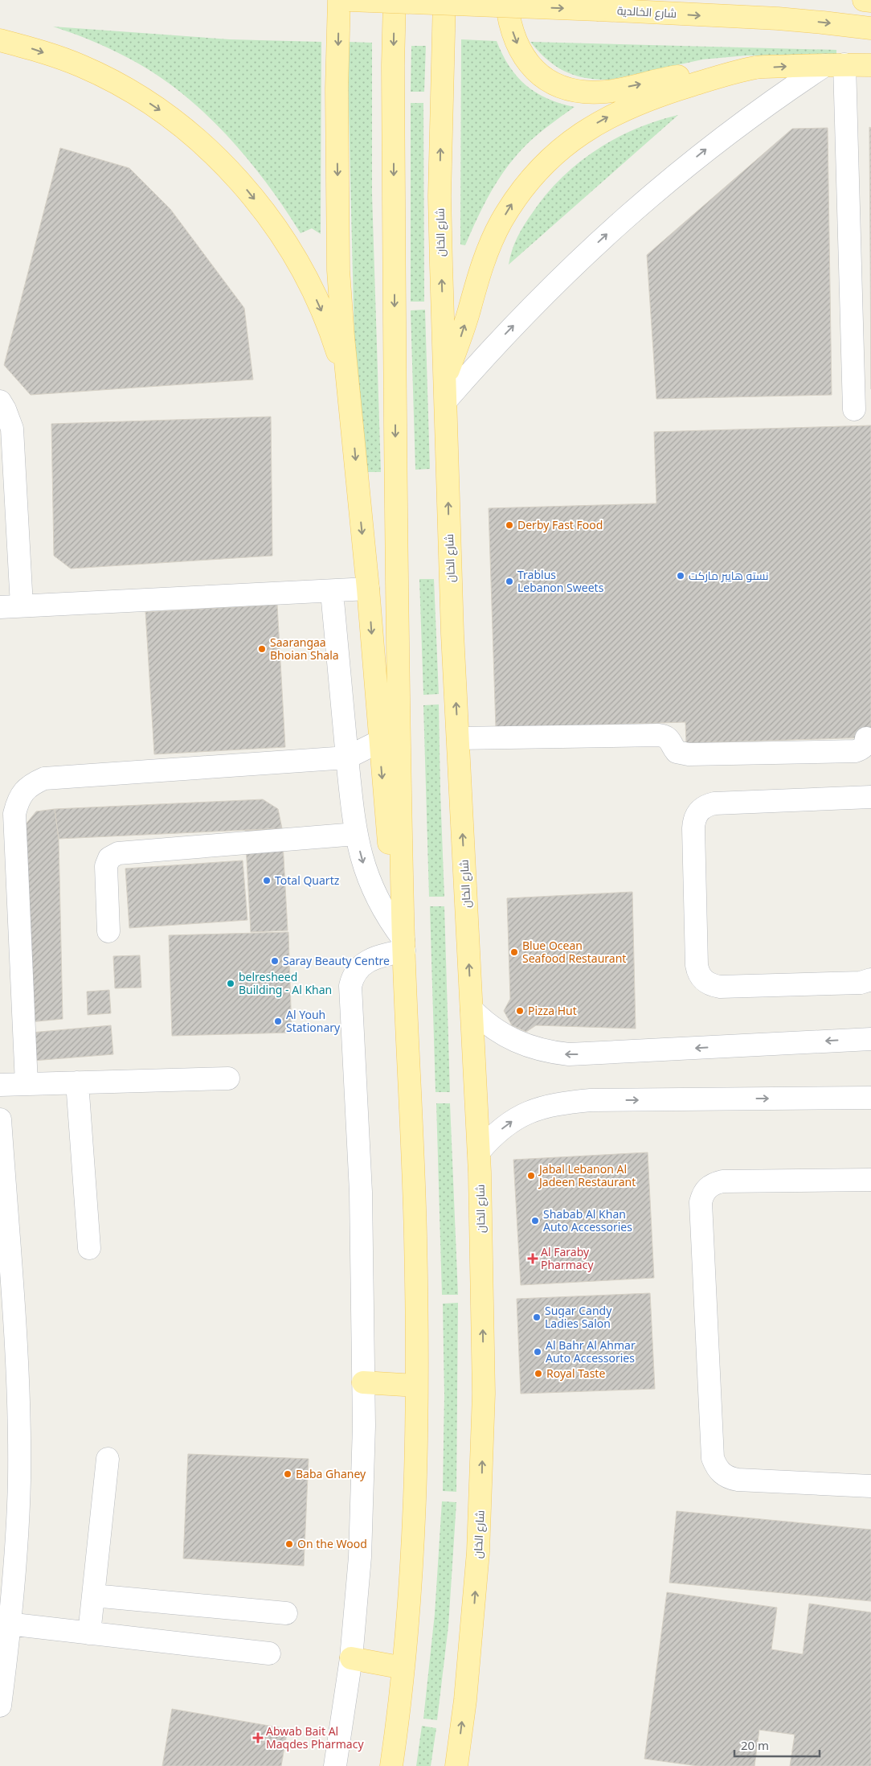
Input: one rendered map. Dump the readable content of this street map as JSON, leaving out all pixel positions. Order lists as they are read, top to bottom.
{
  "streets": {
    "main road": ["شارع الخالدية", "شارع الخان"]
  },
  "one_way": ["شارع الخالدية"],
  "places": {
    "other": [
      "Derby Fast Food",
      "نستو هايبر ماركت",
      "Trablus Lebanon Sweets",
      "Saarangaa Bhoian Shala",
      "Total Quartz",
      "Blue Ocean Seafood Restaurant",
      "Saray Beauty Centre",
      "belresheed Building - Al Khan",
      "Pizza Hut",
      "Al Youh Stationary",
      "Jabal Lebanon Al Jadeen Restaurant",
      "Shabab Al Khan Auto Accessories",
      "Sugar Candy Ladies Salon",
      "Al Bahr Al Ahmar Auto Accessories",
      "Royal Taste",
      "Baba Ghaney",
      "On the Wood"
    ],
    "health": ["Al Faraby Pharmacy", "Abwab Bait Al Maqdes Pharmacy"]
  },
  "scale_bar": "20 m"
}
